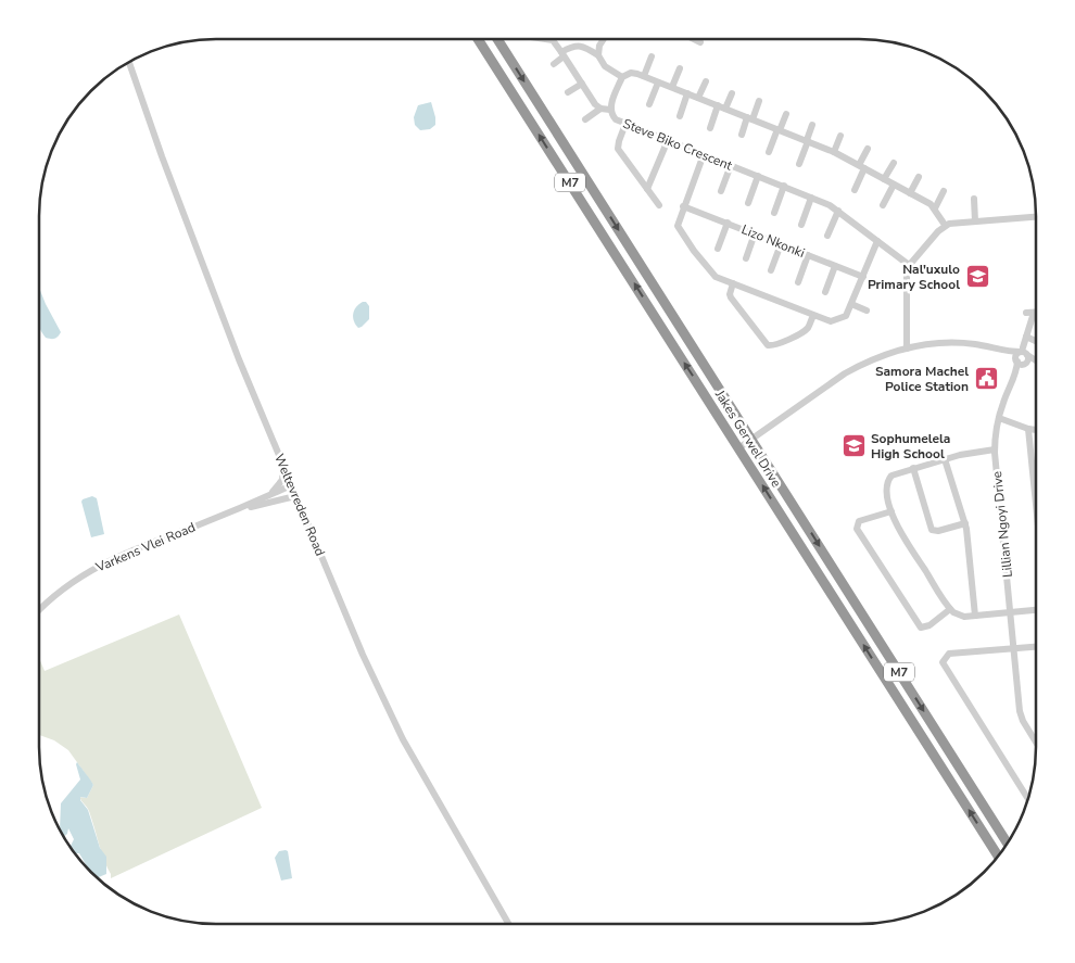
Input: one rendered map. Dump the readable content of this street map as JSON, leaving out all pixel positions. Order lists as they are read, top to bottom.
{
  "streets": {
    "highway": ["M7", "Jakes Gerwel Drive"],
    "street": [
      "Steve Biko Crescent",
      "Lizo Nkonki",
      "Weltevreden Road",
      "Lillian Ngoyi Drive",
      "Varkens Vlei Road"
    ]
  },
  "crossings": [
    ["Weltevreden Road", "Varkens Vlei Road"]
  ],
  "places": {
    "school or university": ["Nal'uxulo Primary School", "Sophumelela High School"],
    "public building": ["Samora Machel Police Station"]
  }
}
